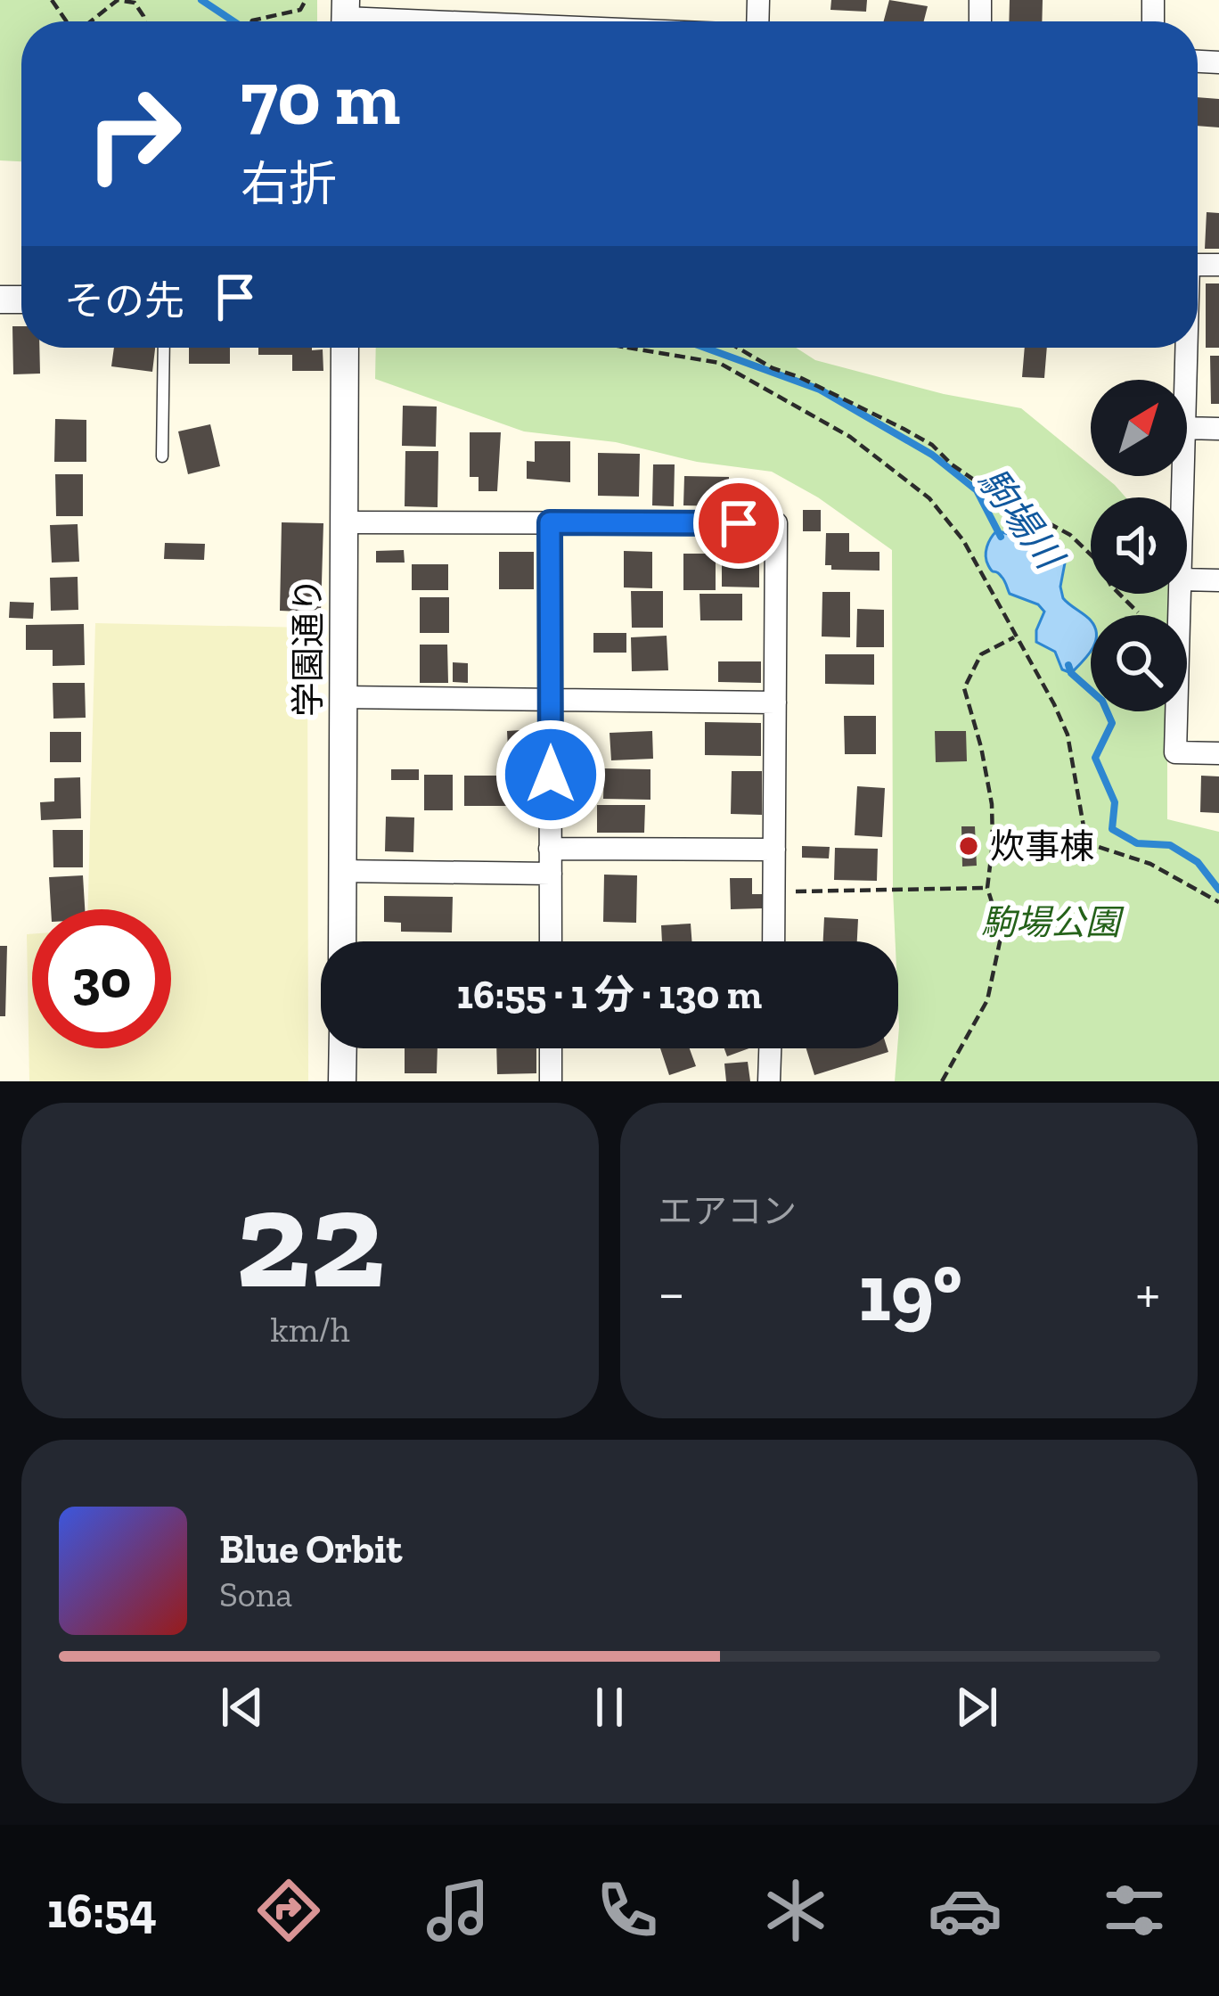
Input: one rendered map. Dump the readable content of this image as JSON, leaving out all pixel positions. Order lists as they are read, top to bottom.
{
  "streets": {
    "street": ["学園通り"]
  },
  "water": ["駒場川"],
  "parks": ["駒場公園"],
  "places": ["炊事棟"],
  "north": "top right",
  "page": {
    "turn": ["70 m", "右折"],
    "then": "その先",
    "limit": "30",
    "trip": "16:55 · 1 分 · 130 m",
    "tile": [
      ["22", "km/h"],
      "エアコン"
    ],
    "heat": ["−", "19°", "+"],
    "song": ["Blue Orbit", "Sona"],
    "tabs": "16:54"
  }
}
